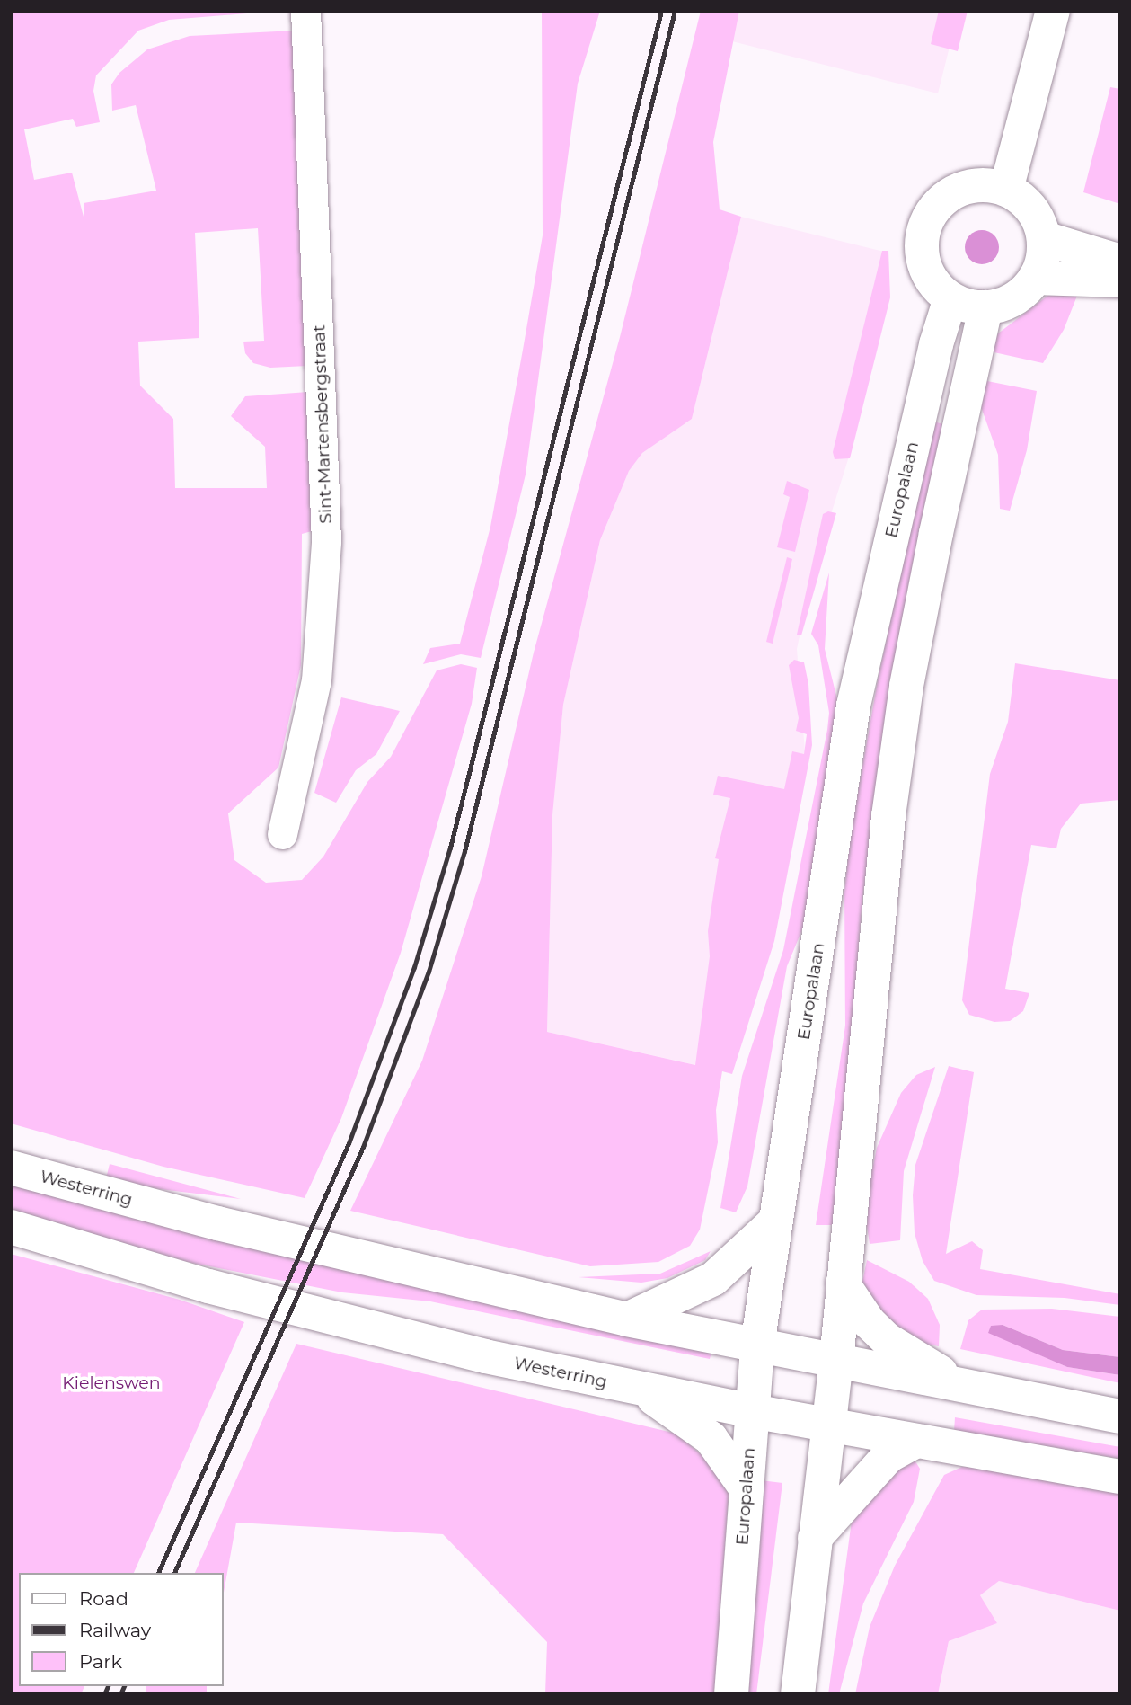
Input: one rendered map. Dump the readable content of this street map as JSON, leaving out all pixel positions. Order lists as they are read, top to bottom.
{
  "streets": {
    "main road": ["Europalaan", "Westerring"],
    "street": ["Sint-Martensbergstraat"]
  },
  "crossings": [
    ["Europalaan", "Westerring"]
  ],
  "parks": ["Kielenswen"],
  "legend": ["Road", "Railway", "Park"]
}
